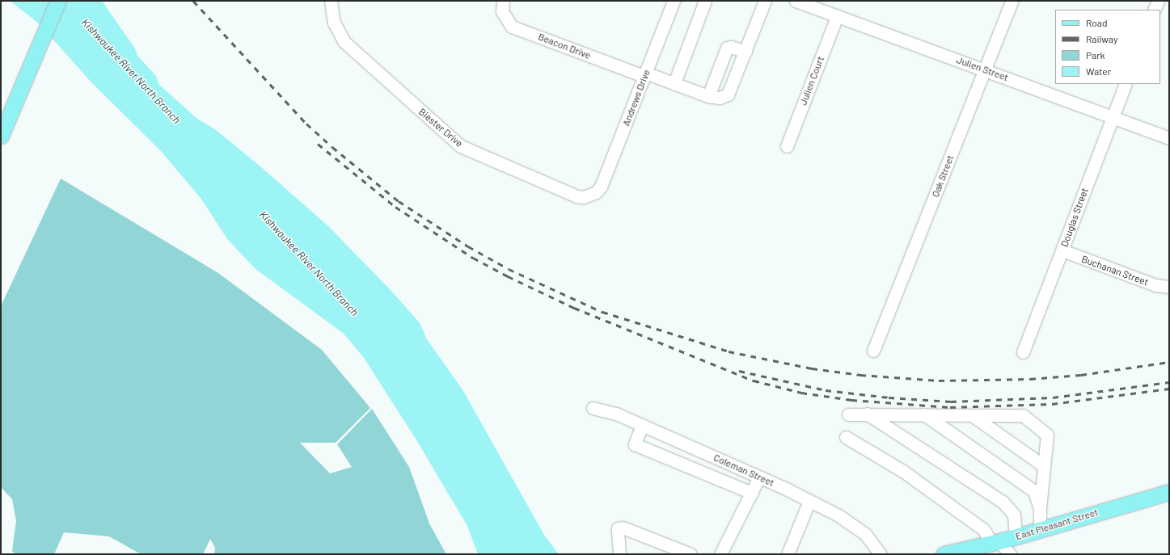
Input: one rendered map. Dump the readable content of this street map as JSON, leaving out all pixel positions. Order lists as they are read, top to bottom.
{
  "streets": {
    "main road": ["East Pleasant Street"],
    "street": [
      "Beacon Drive",
      "Julien Street",
      "Julien Court",
      "Andrews Drive",
      "Biester Drive",
      "Oak Street",
      "Douglas Street",
      "Buchanan Street",
      "Coleman Street"
    ]
  },
  "crossings": [
    ["Beacon Drive", "Andrews Drive"],
    ["Julien Street", "Julien Court"],
    ["Julien Street", "Oak Street"],
    ["Julien Street", "Douglas Street"],
    ["Andrews Drive", "Biester Drive"],
    ["Douglas Street", "Buchanan Street"]
  ],
  "water": ["Kishwaukee River North Branch"],
  "legend": [
    "Road",
    "Railway",
    "Park",
    "Water"
  ]
}
